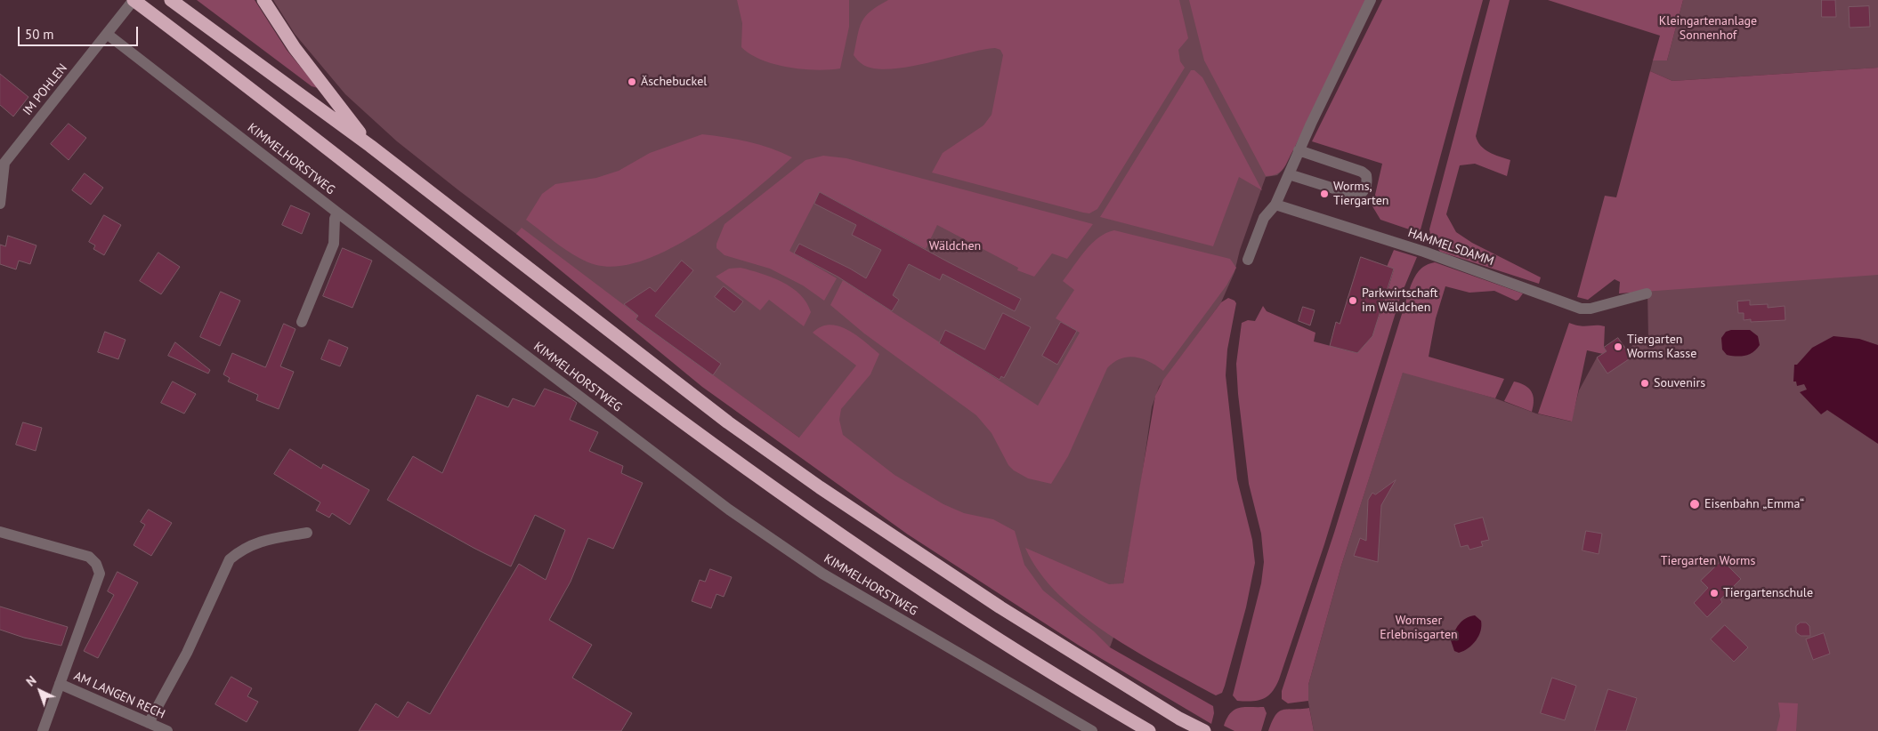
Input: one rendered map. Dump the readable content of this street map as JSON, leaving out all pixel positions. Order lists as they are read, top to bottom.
{
  "streets": {
    "street": [
      "IM POHLEN",
      "KIMMELHORSTWEG",
      "HAMMELSDAMM",
      "AM LANGEN RECH"
    ]
  },
  "crossings": [
    ["IM POHLEN", "KIMMELHORSTWEG"]
  ],
  "parks": [
    "Kleingartenanlage Sonnenhof",
    "Wäldchen",
    "Tiergarten Worms",
    "Wormser Erlebnisgarten"
  ],
  "places": [
    "Äschebuckel",
    "Worms, Tiergarten",
    "Parkwirtschaft im Wäldchen",
    "Tiergarten Worms Kasse",
    "Souvenirs",
    "Eisenbahn „Emma“",
    "Tiergartenschule"
  ],
  "scale_bar": "50 m",
  "north": "top left"
}
